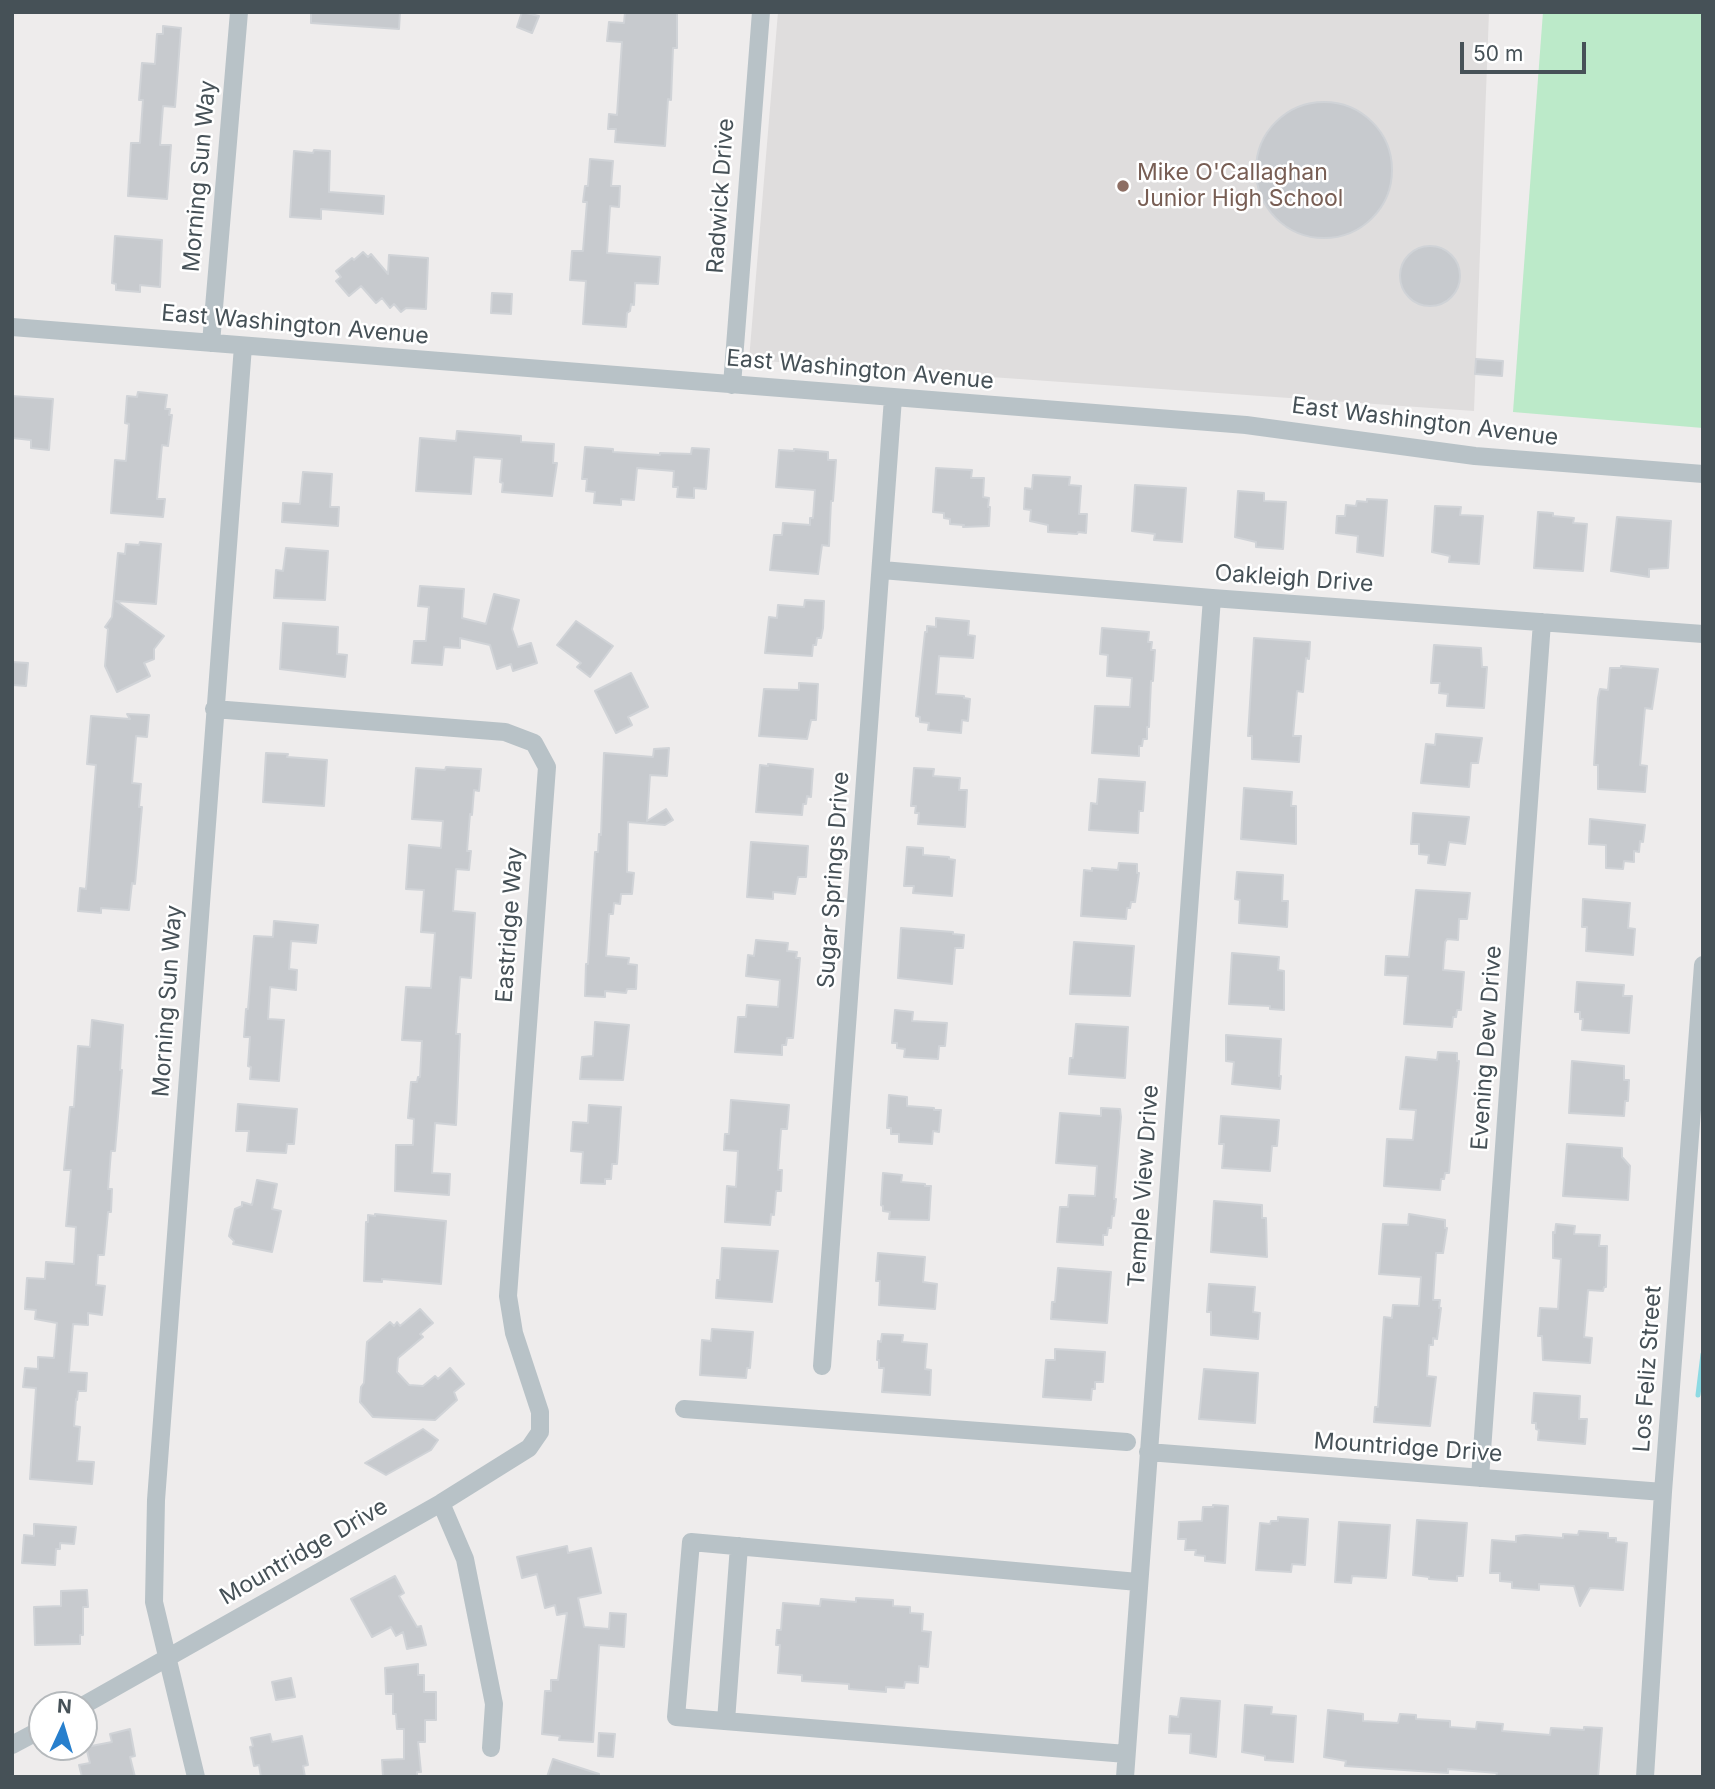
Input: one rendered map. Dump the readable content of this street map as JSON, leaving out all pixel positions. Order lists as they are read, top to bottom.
{
  "streets": {
    "street": [
      "Morning Sun Way",
      "Radwick Drive",
      "East Washington Avenue",
      "Oakleigh Drive",
      "Sugar Springs Drive",
      "Eastridge Way",
      "Evening Dew Drive",
      "Temple View Drive",
      "Los Feliz Street",
      "Mountridge Drive"
    ]
  },
  "crossings": [
    ["Morning Sun Way", "East Washington Avenue"],
    ["Morning Sun Way", "Eastridge Way"],
    ["Morning Sun Way", "Mountridge Drive"],
    ["Radwick Drive", "East Washington Avenue"],
    ["East Washington Avenue", "Sugar Springs Drive"],
    ["Oakleigh Drive", "Sugar Springs Drive"],
    ["Oakleigh Drive", "Evening Dew Drive"],
    ["Oakleigh Drive", "Temple View Drive"],
    ["Eastridge Way", "Mountridge Drive"],
    ["Evening Dew Drive", "Mountridge Drive"],
    ["Temple View Drive", "Mountridge Drive"],
    ["Los Feliz Street", "Mountridge Drive"]
  ],
  "places": ["Mike O'Callaghan Junior High School"],
  "scale_bar": "50 m",
  "north": "top"
}
